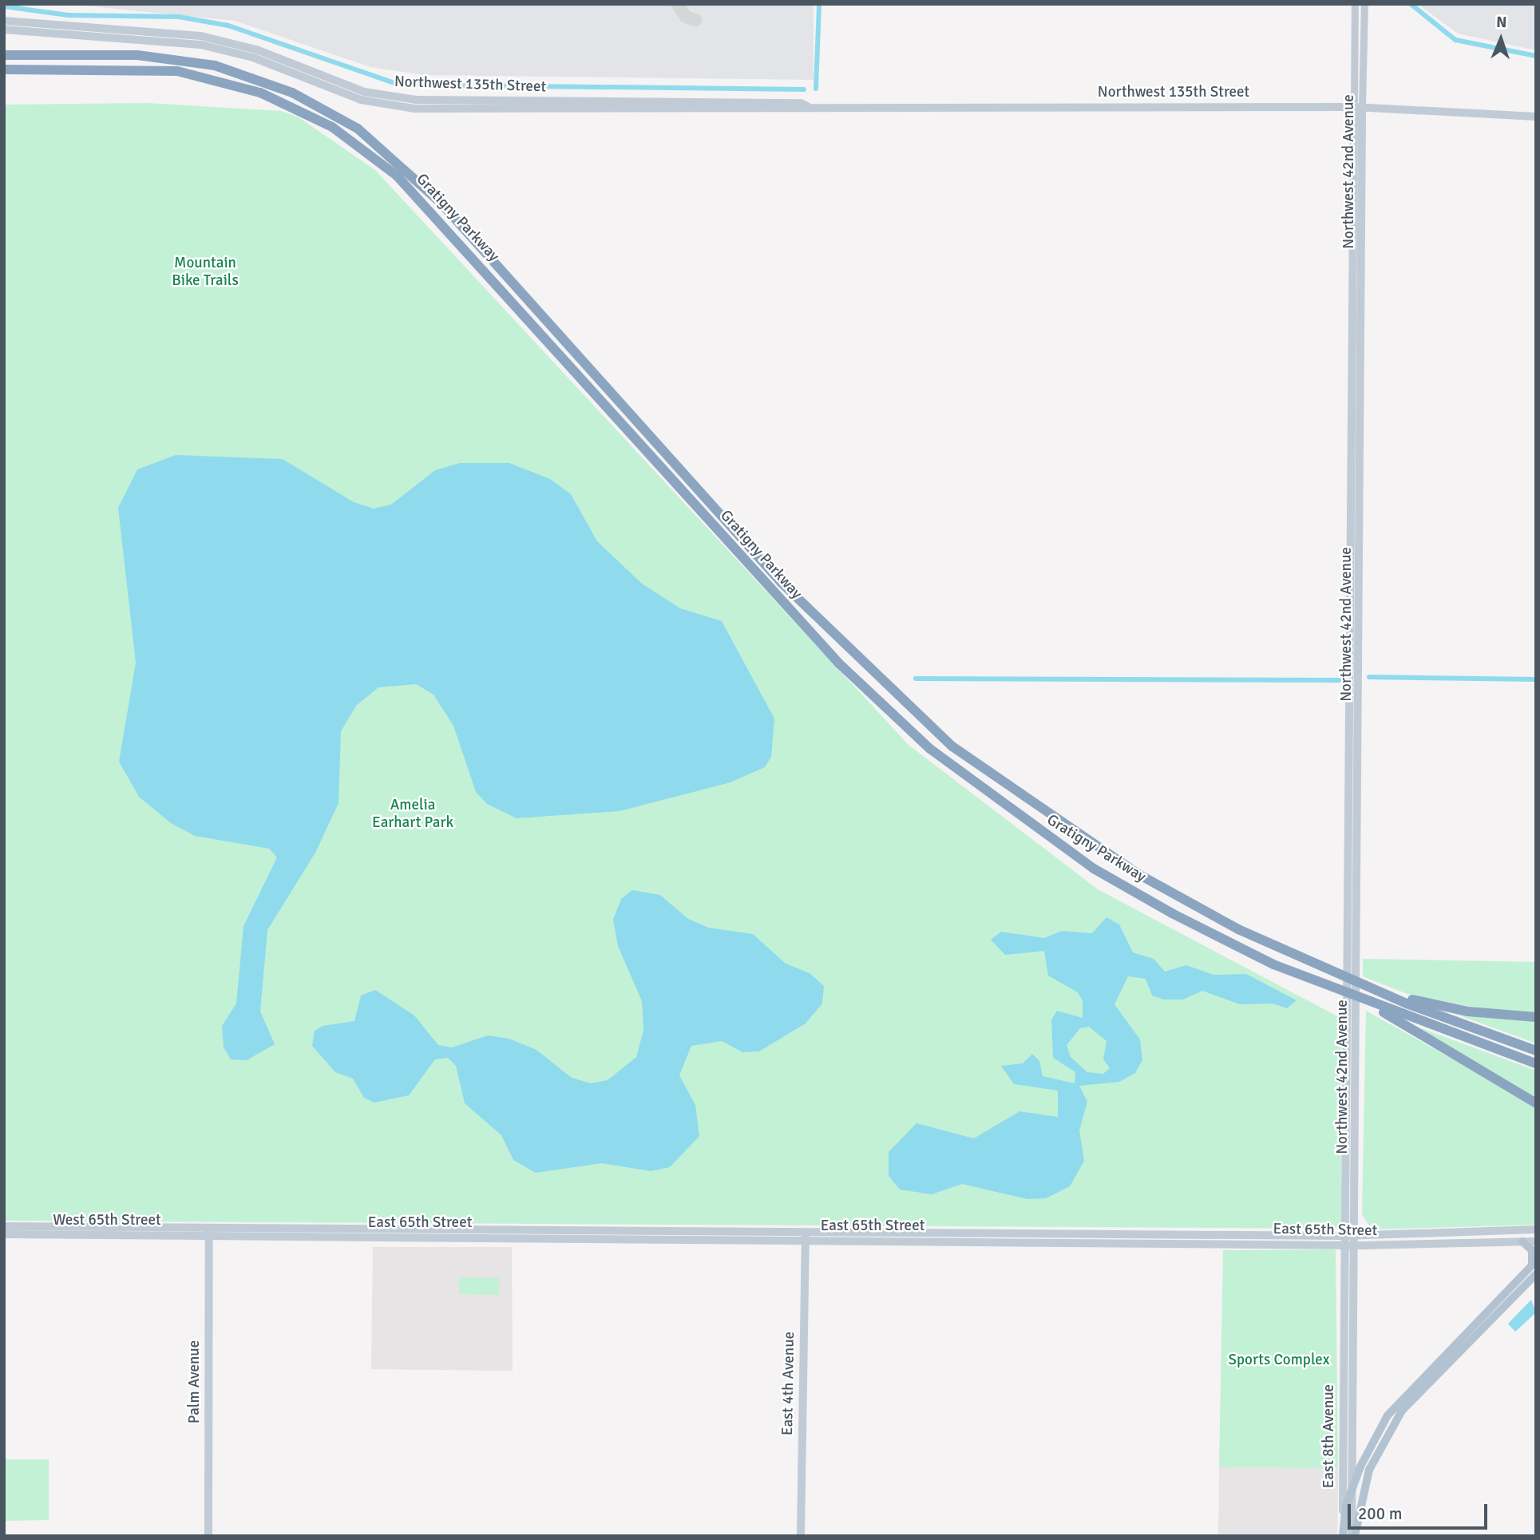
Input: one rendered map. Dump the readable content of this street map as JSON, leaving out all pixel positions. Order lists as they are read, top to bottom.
{
  "streets": {
    "highway": ["Gratigny Parkway"],
    "main road": [
      "Northwest 135th Street",
      "Northwest 42nd Avenue",
      "West 65th Street",
      "East 65th Street",
      "Palm Avenue",
      "East 4th Avenue",
      "East 8th Avenue"
    ]
  },
  "crossings": [
    ["Northwest 135th Street", "Northwest 42nd Avenue"],
    ["Northwest 42nd Avenue", "East 65th Street"],
    ["Northwest 42nd Avenue", "East 8th Avenue"],
    ["West 65th Street", "East 65th Street"],
    ["West 65th Street", "Palm Avenue"],
    ["East 65th Street", "Palm Avenue"],
    ["East 65th Street", "East 4th Avenue"],
    ["East 65th Street", "East 8th Avenue"]
  ],
  "parks": ["Mountain Bike Trails", "Amelia Earhart Park", "Sports Complex"],
  "scale_bar": "200 m",
  "north": "top"
}
